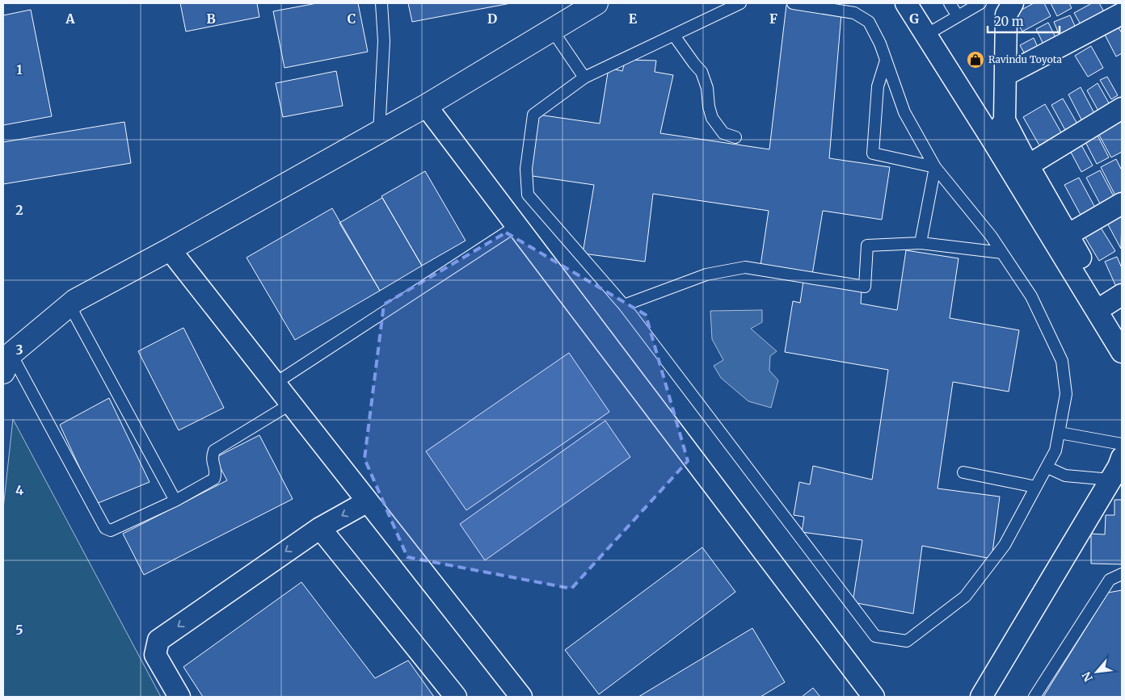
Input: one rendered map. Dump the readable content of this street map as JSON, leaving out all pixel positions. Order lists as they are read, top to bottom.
{
  "places": {
    "shop": ["Ravindu Toyota"]
  },
  "scale_bar": "20 m",
  "north": "bottom left",
  "grid": {
    "columns": [
      "A",
      "B",
      "C",
      "D",
      "E",
      "F",
      "G"
    ],
    "rows": [
      "1",
      "2",
      "3",
      "4",
      "5"
    ]
  }
}
